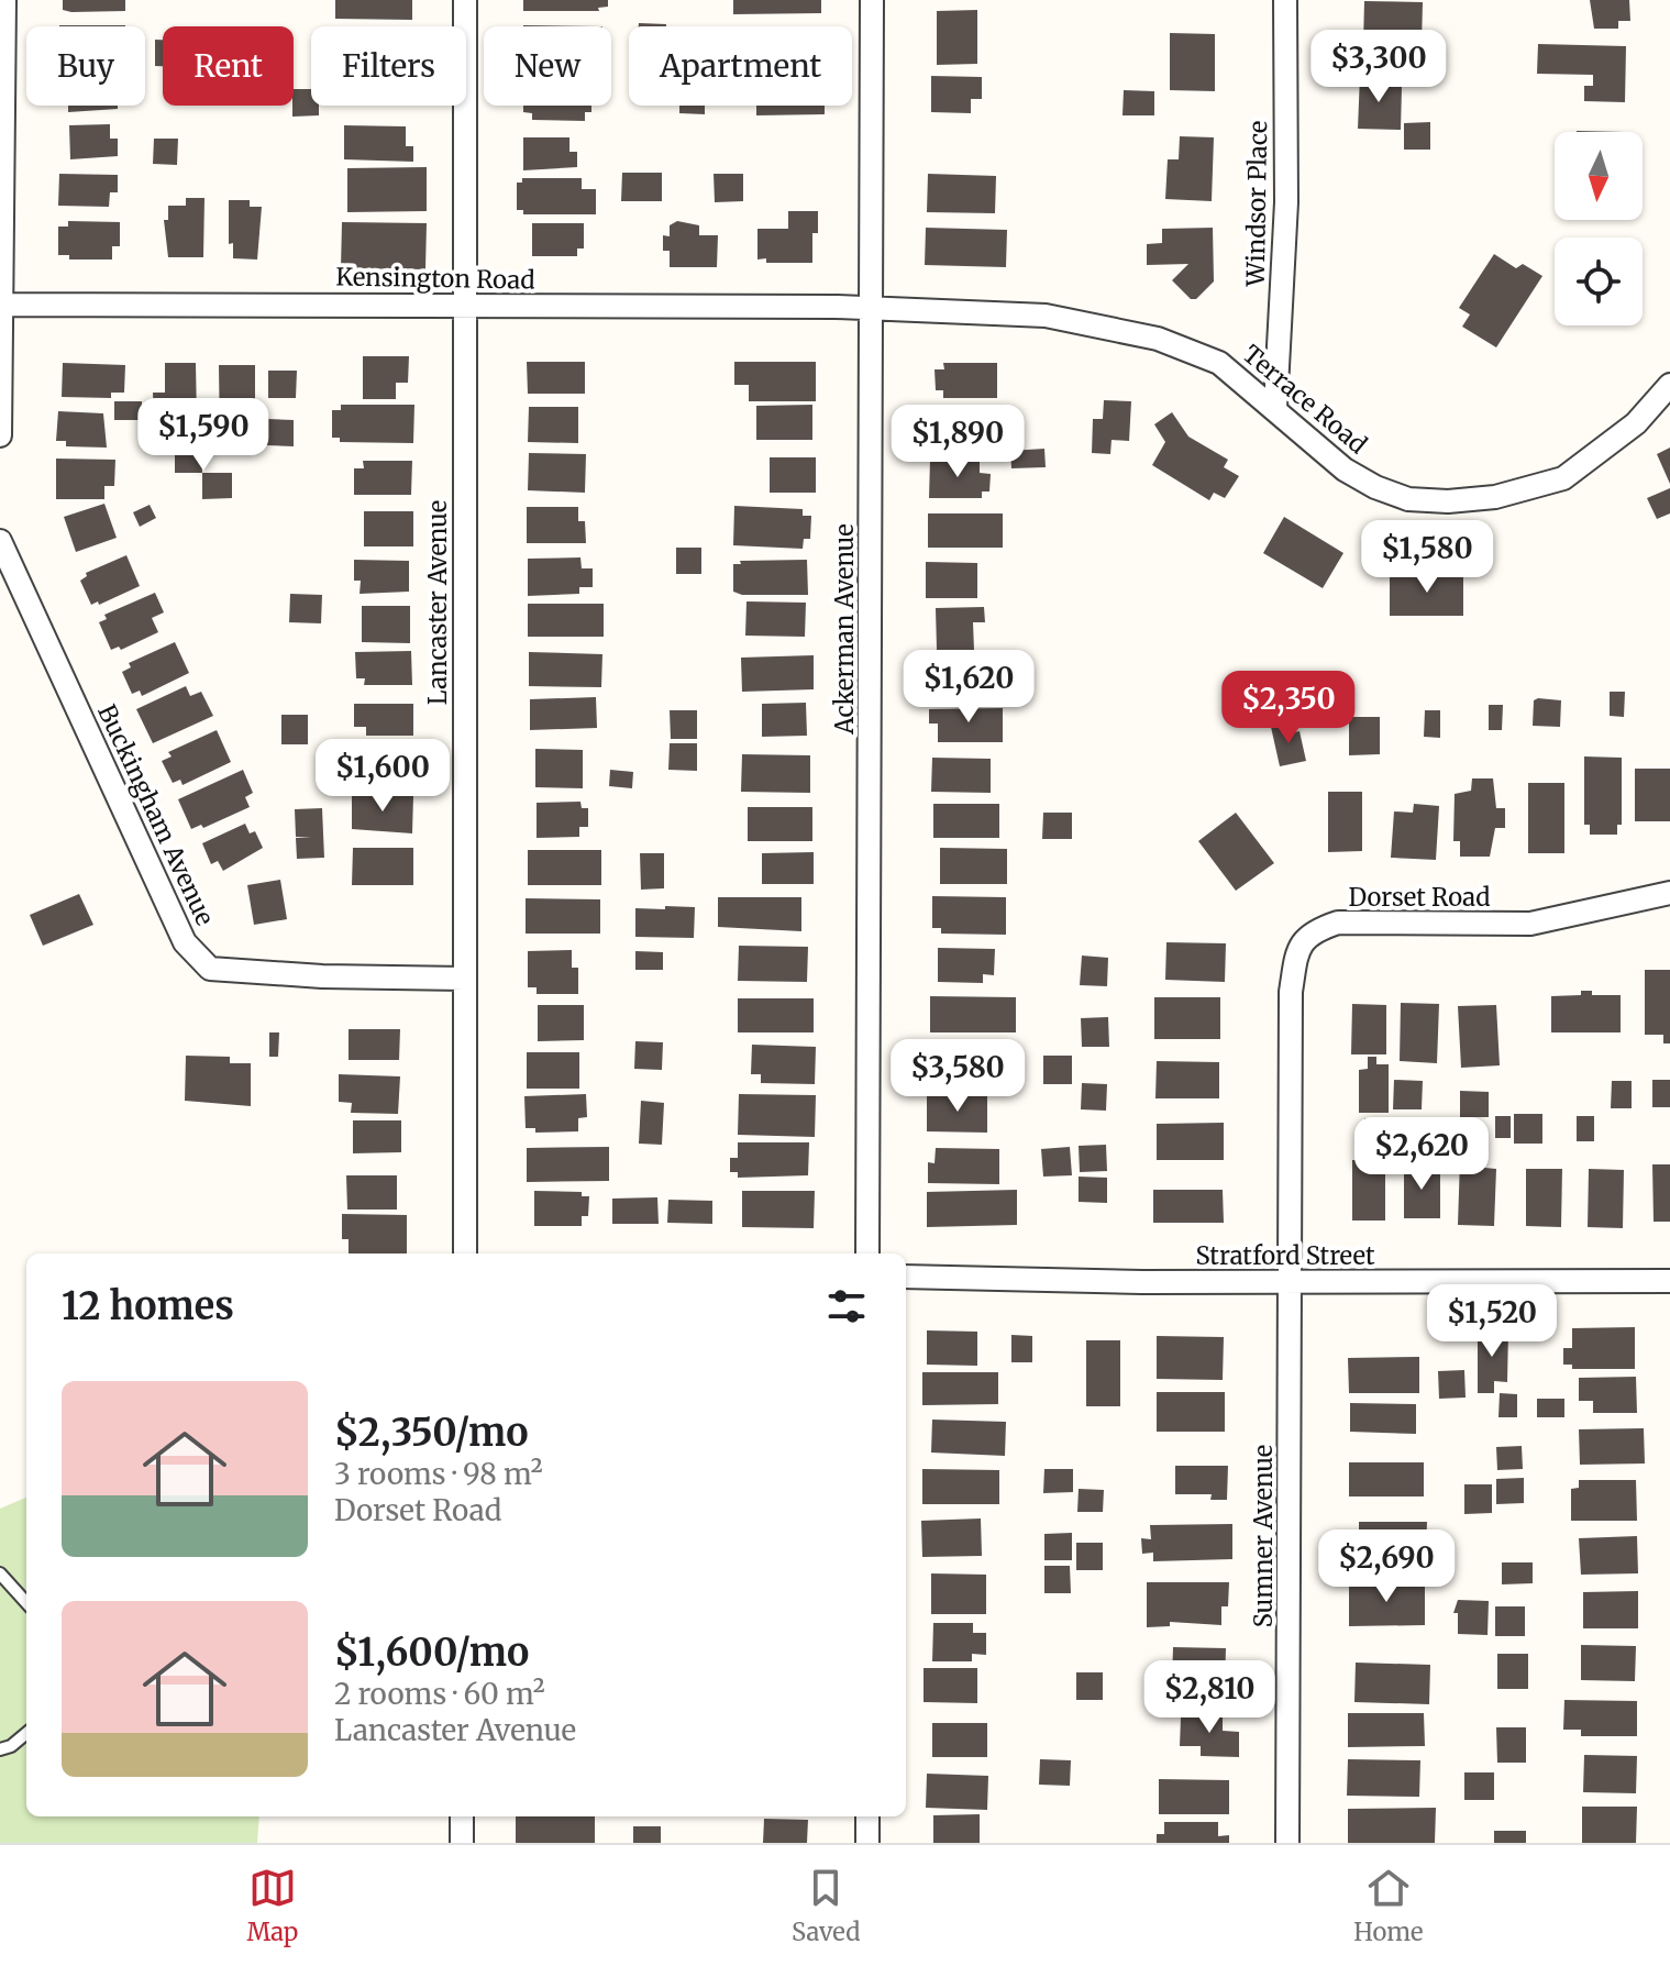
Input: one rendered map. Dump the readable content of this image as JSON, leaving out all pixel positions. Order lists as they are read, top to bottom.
{
  "streets": {
    "street": [
      "Windsor Place",
      "Kensington Road",
      "Terrace Road",
      "Lancaster Avenue",
      "Ackerman Avenue",
      "Buckingham Avenue",
      "Dorset Road",
      "Stratford Street",
      "Sumner Avenue"
    ]
  },
  "crossings": [
    ["Windsor Place", "Terrace Road"],
    ["Kensington Road", "Terrace Road"],
    ["Kensington Road", "Lancaster Avenue"],
    ["Kensington Road", "Ackerman Avenue"],
    ["Terrace Road", "Ackerman Avenue"],
    ["Lancaster Avenue", "Buckingham Avenue"],
    ["Dorset Road", "Stratford Street"],
    ["Dorset Road", "Sumner Avenue"],
    ["Stratford Street", "Sumner Avenue"]
  ],
  "north": "bottom",
  "page": {
    "chip": [
      "Buy",
      "Rent",
      "Filters",
      "New",
      "Apartment"
    ],
    "price": [
      "$3,300",
      "$1,590",
      "$1,890",
      "$1,580",
      "$1,620",
      "$2,350",
      "$1,600",
      "$3,580",
      "$2,620",
      "$1,520",
      "$2,690",
      "$2,810"
    ],
    "heading": "12 homes",
    "list": [
      {
        "name": "$2,350/mo",
        "note": "3 rooms · 98 m² · Dorset Road"
      },
      {
        "name": "$1,600/mo",
        "note": "2 rooms · 60 m² · Lancaster Avenue"
      }
    ],
    "tabs": ["Map", "Saved", "Home"]
  }
}
